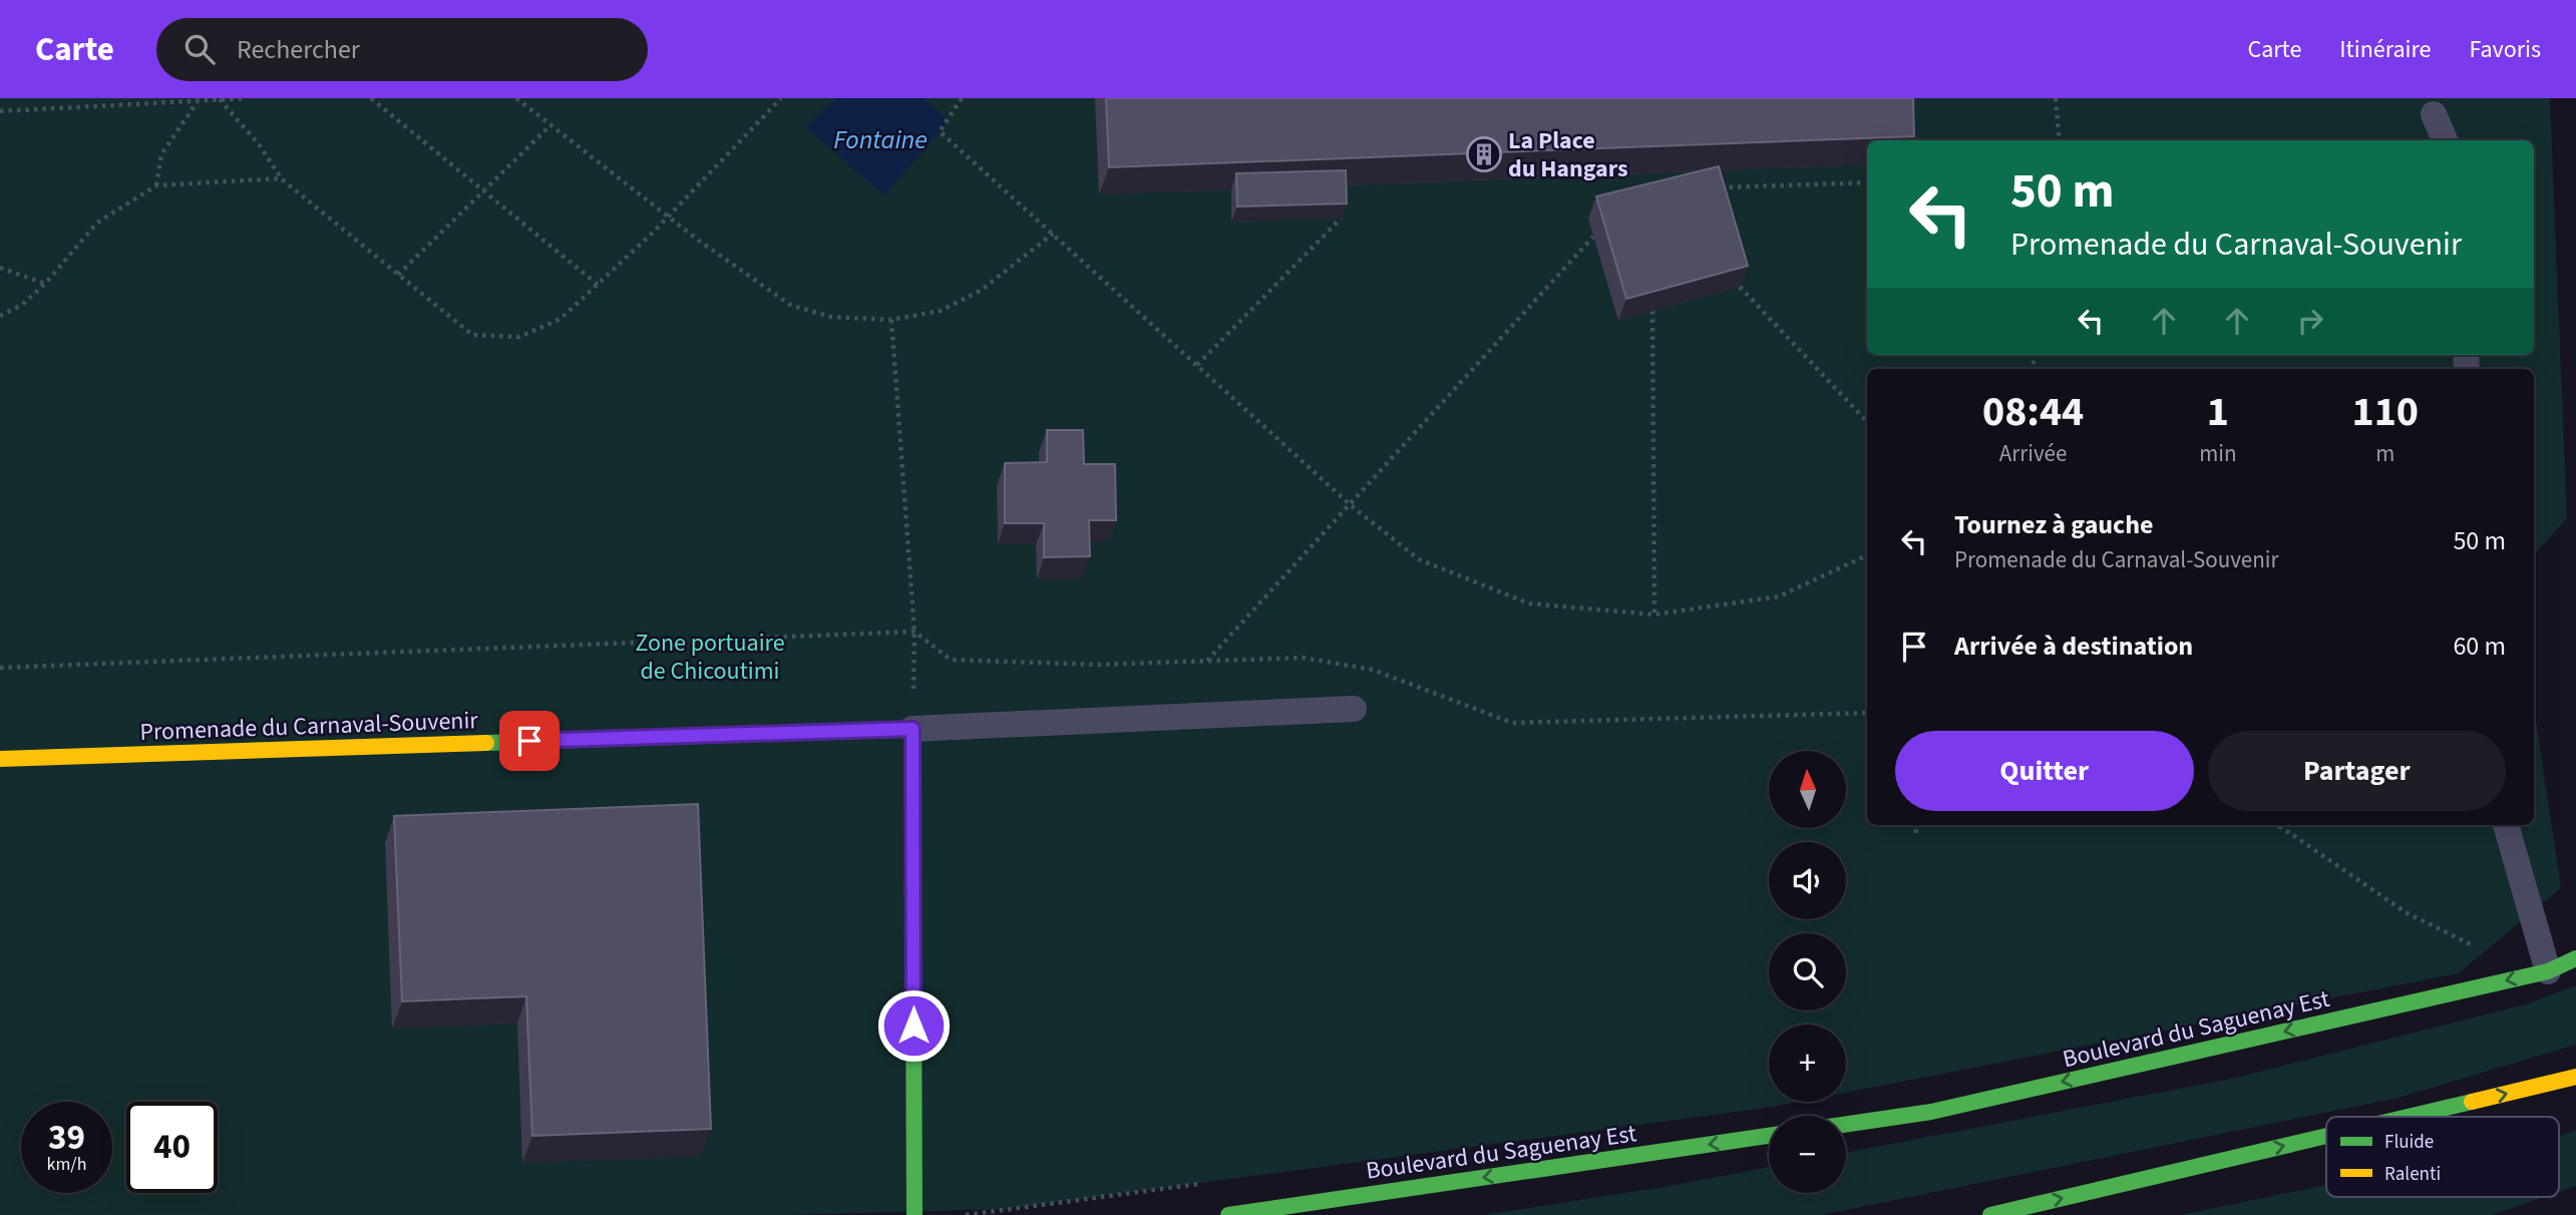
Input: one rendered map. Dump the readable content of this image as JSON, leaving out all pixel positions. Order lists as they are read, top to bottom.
{
  "streets": {
    "main road": ["Promenade du Carnaval-Souvenir", "Boulevard du Saguenay Est"]
  },
  "water": ["Fontaine"],
  "parks": ["Zone portuaire de Chicoutimi"],
  "places": {
    "building": ["La Place du Hangars"]
  },
  "legend": ["Fluide", "Ralenti"],
  "north": "top",
  "page": {
    "header": "Carte",
    "search": "Rechercher",
    "nav": ["Carte", "Itinéraire", "Favoris"],
    "turn": ["50 m", "Promenade du Carnaval-Souvenir"],
    "eta": [
      "08:44",
      "Arrivée",
      "1",
      "min",
      "110",
      "m"
    ],
    "list": [
      {
        "name": "Tournez à gauche",
        "note": "Promenade du Carnaval-Souvenir",
        "value": "50 m"
      },
      {
        "name": "Arrivée à destination",
        "value": "60 m"
      }
    ],
    "buttons": ["Quitter", "Partager"],
    "map_buttons": ["+", "−"],
    "speed": "39 km/h",
    "limit": "40"
  }
}
